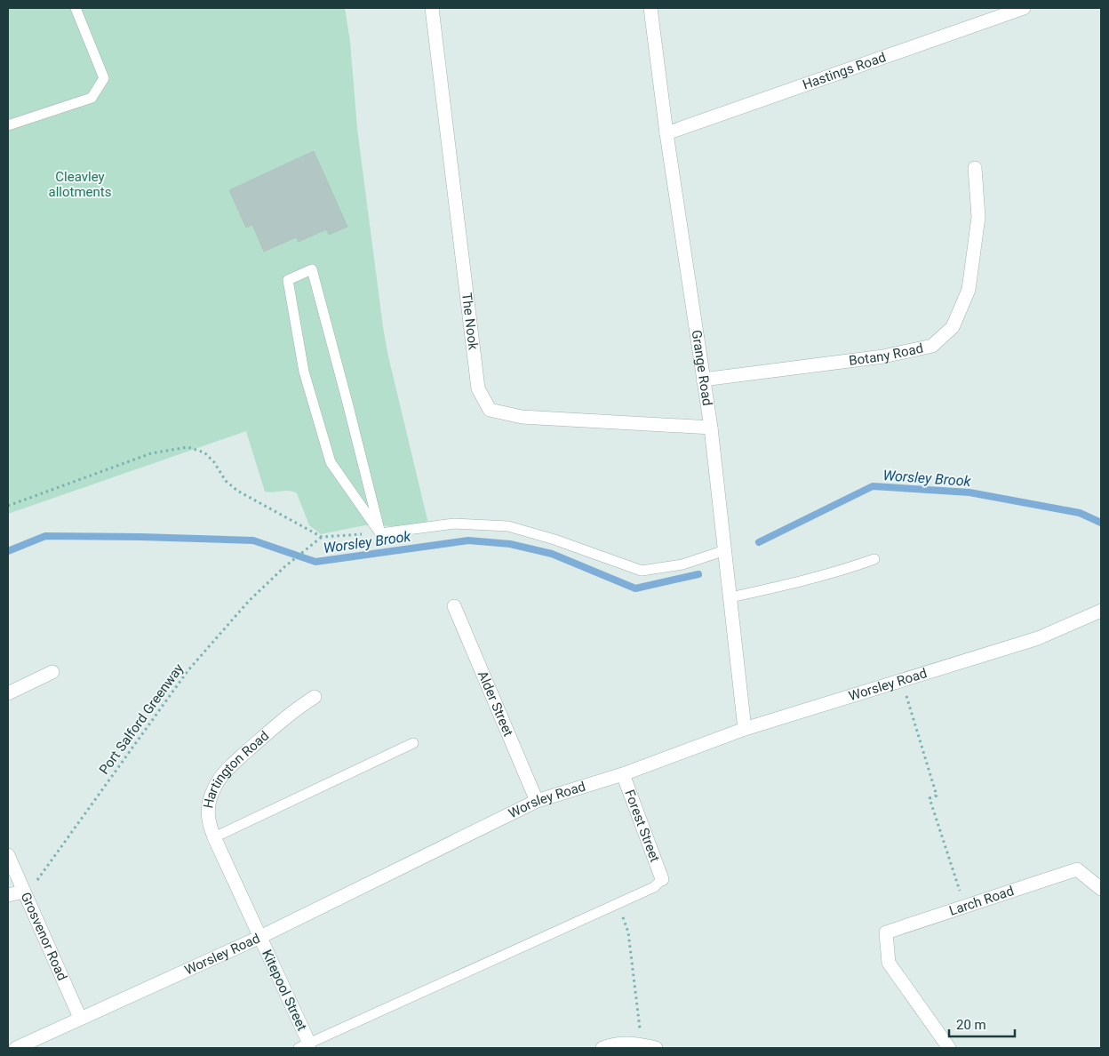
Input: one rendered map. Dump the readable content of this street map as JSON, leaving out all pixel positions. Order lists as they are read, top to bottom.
{
  "streets": {
    "street": [
      "Hastings Road",
      "The Nook",
      "Botany Road",
      "Grange Road",
      "Worsley Road",
      "Alder Street",
      "Hartington Road",
      "Forest Street",
      "Larch Road",
      "Grosvenor Road",
      "Kitepool Street"
    ],
    "path": ["Port Salford Greenway"]
  },
  "crossings": [
    ["Hastings Road", "Grange Road"],
    ["The Nook", "Grange Road"],
    ["Botany Road", "Grange Road"],
    ["Grange Road", "Worsley Road"],
    ["Worsley Road", "Alder Street"],
    ["Worsley Road", "Hartington Road"],
    ["Worsley Road", "Forest Street"],
    ["Worsley Road", "Grosvenor Road"],
    ["Worsley Road", "Kitepool Street"],
    ["Port Salford Greenway", "Grosvenor Road"],
    ["Hartington Road", "Kitepool Street"]
  ],
  "water": ["Worsley Brook"],
  "parks": ["Cleavley allotments"],
  "scale_bar": "20 m"
}
